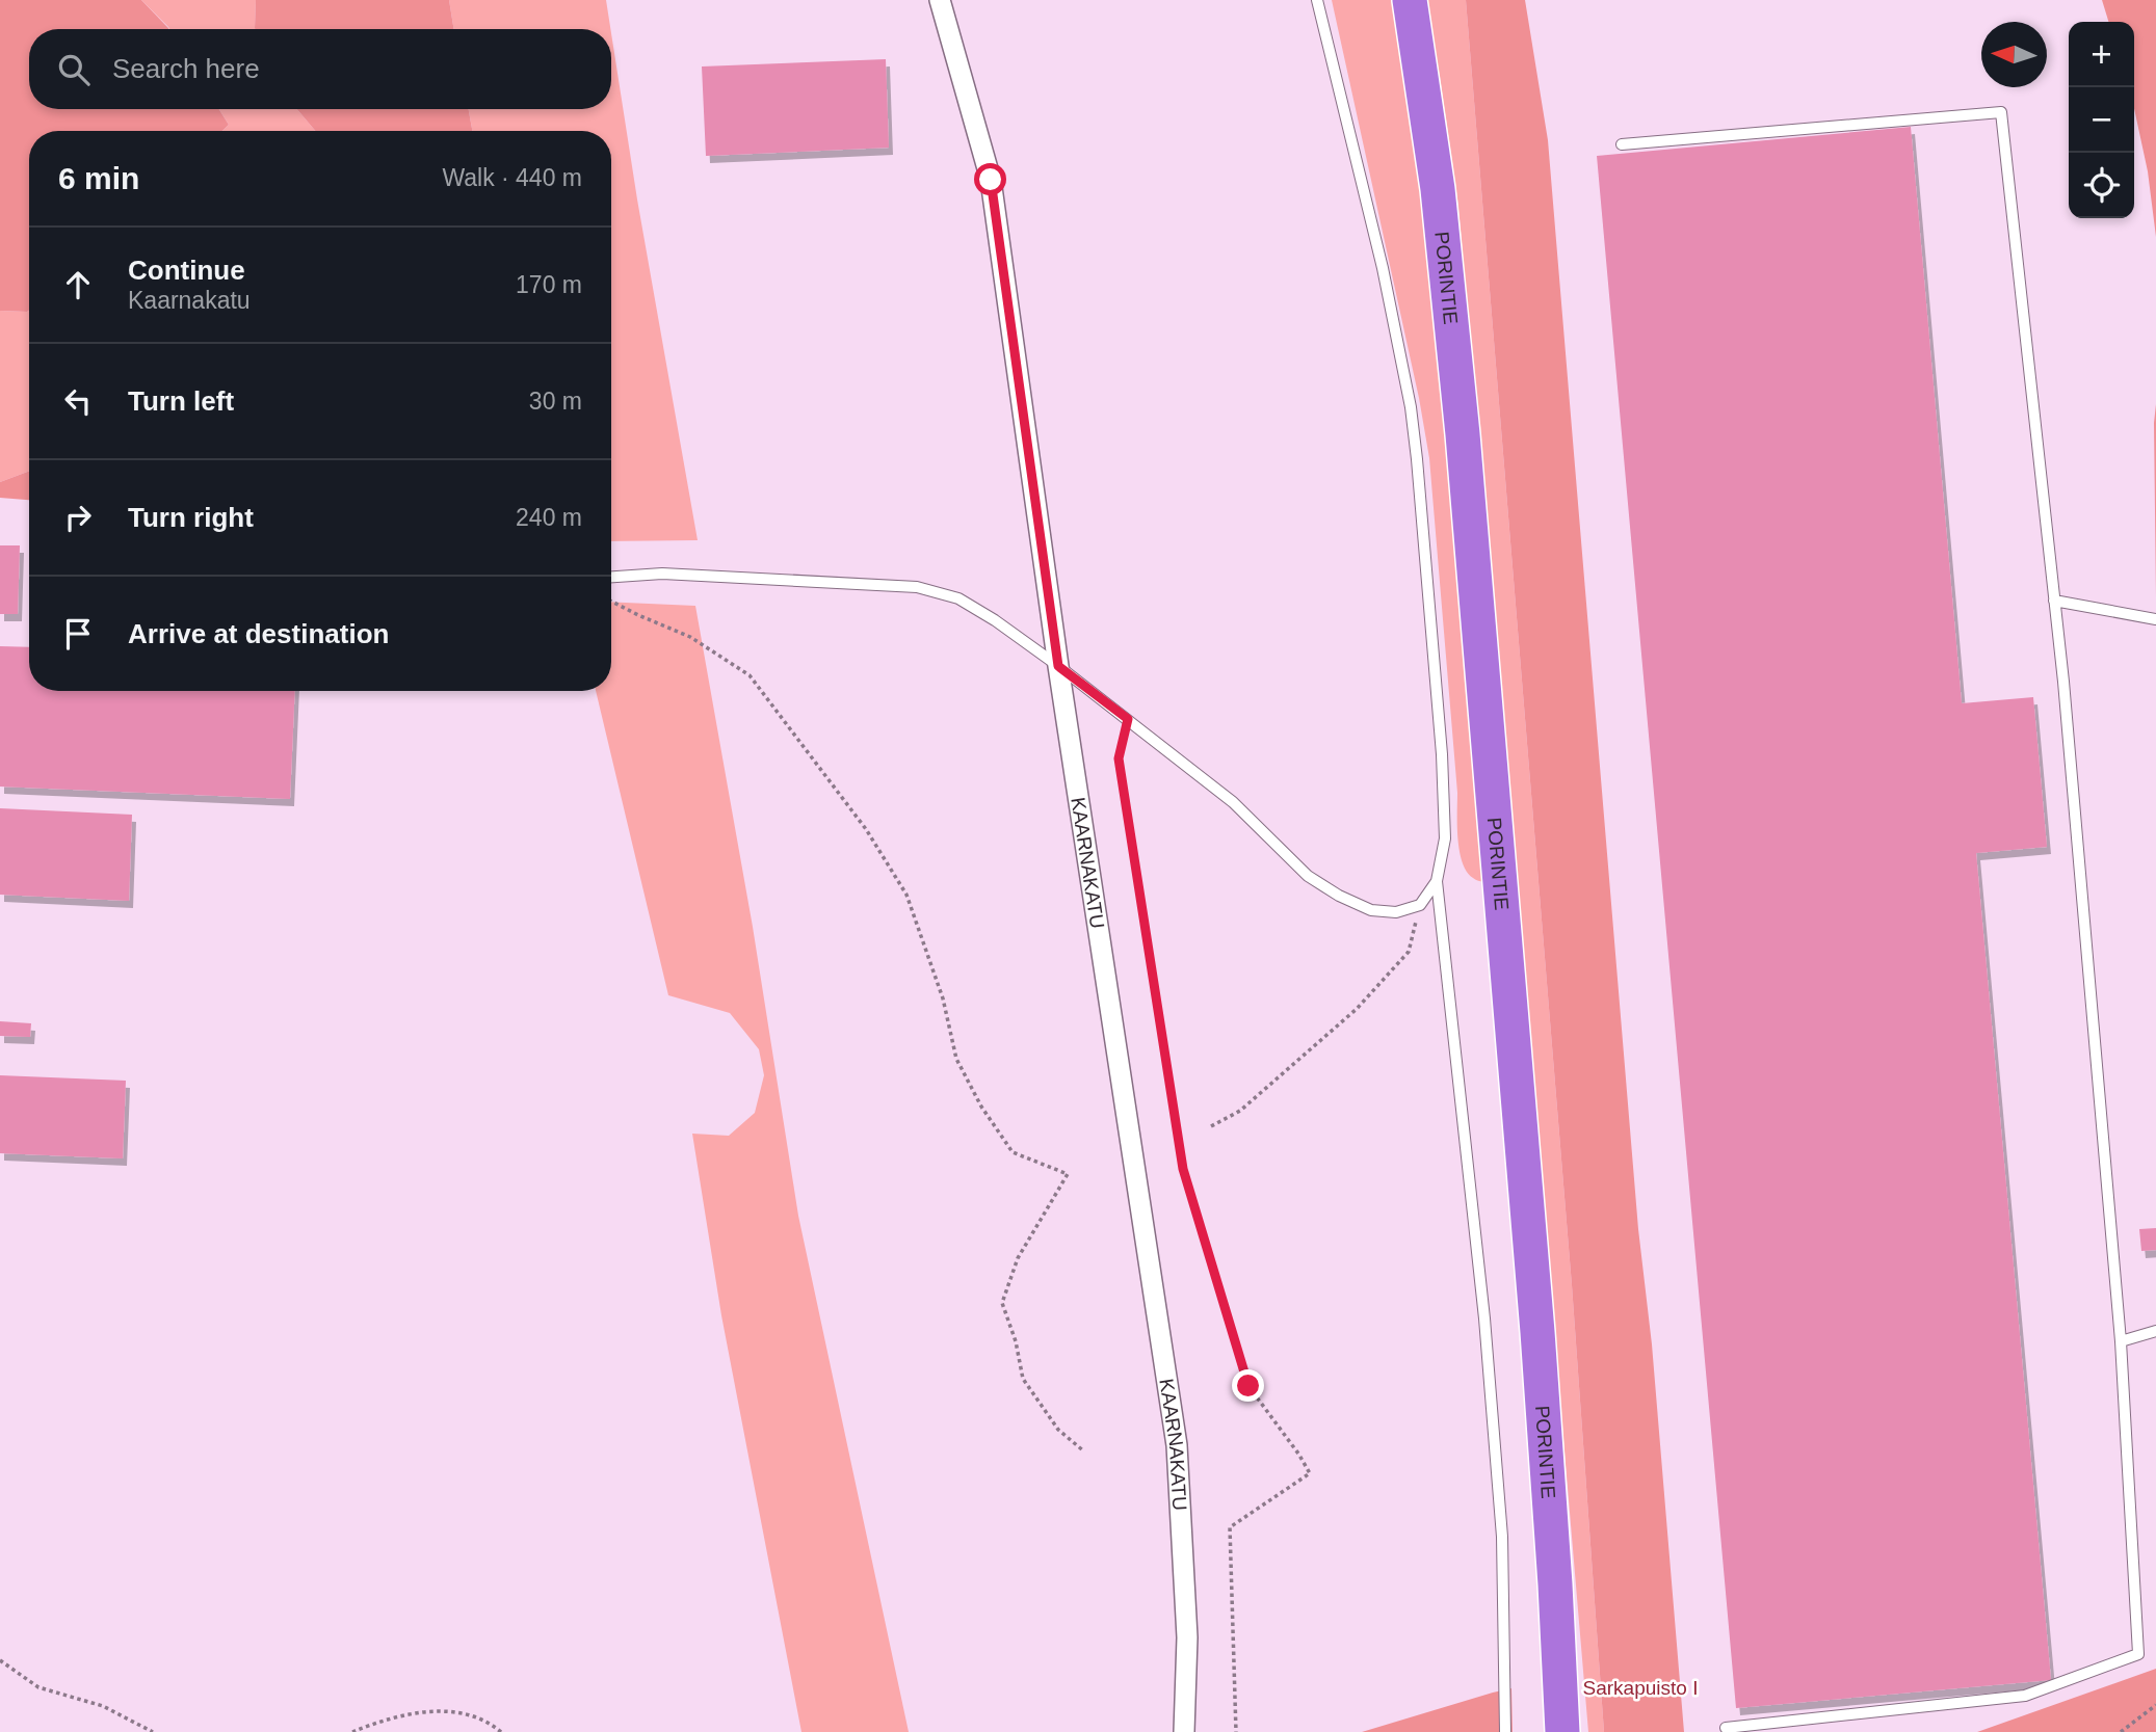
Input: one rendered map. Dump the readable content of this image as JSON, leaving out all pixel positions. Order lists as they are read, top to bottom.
{
  "streets": {
    "highway": ["PORINTIE"],
    "street": ["KAARNAKATU"]
  },
  "parks": ["Sarkapuisto I"],
  "north": "left",
  "page": {
    "map_buttons": ["+", "−"],
    "search": "Search here",
    "heading": ["6 min", "Walk · 440 m"],
    "list": [
      ["Continue", "Kaarnakatu", "170 m"],
      ["Turn left", "30 m"],
      ["Turn right", "240 m"],
      "Arrive at destination"
    ]
  }
}
